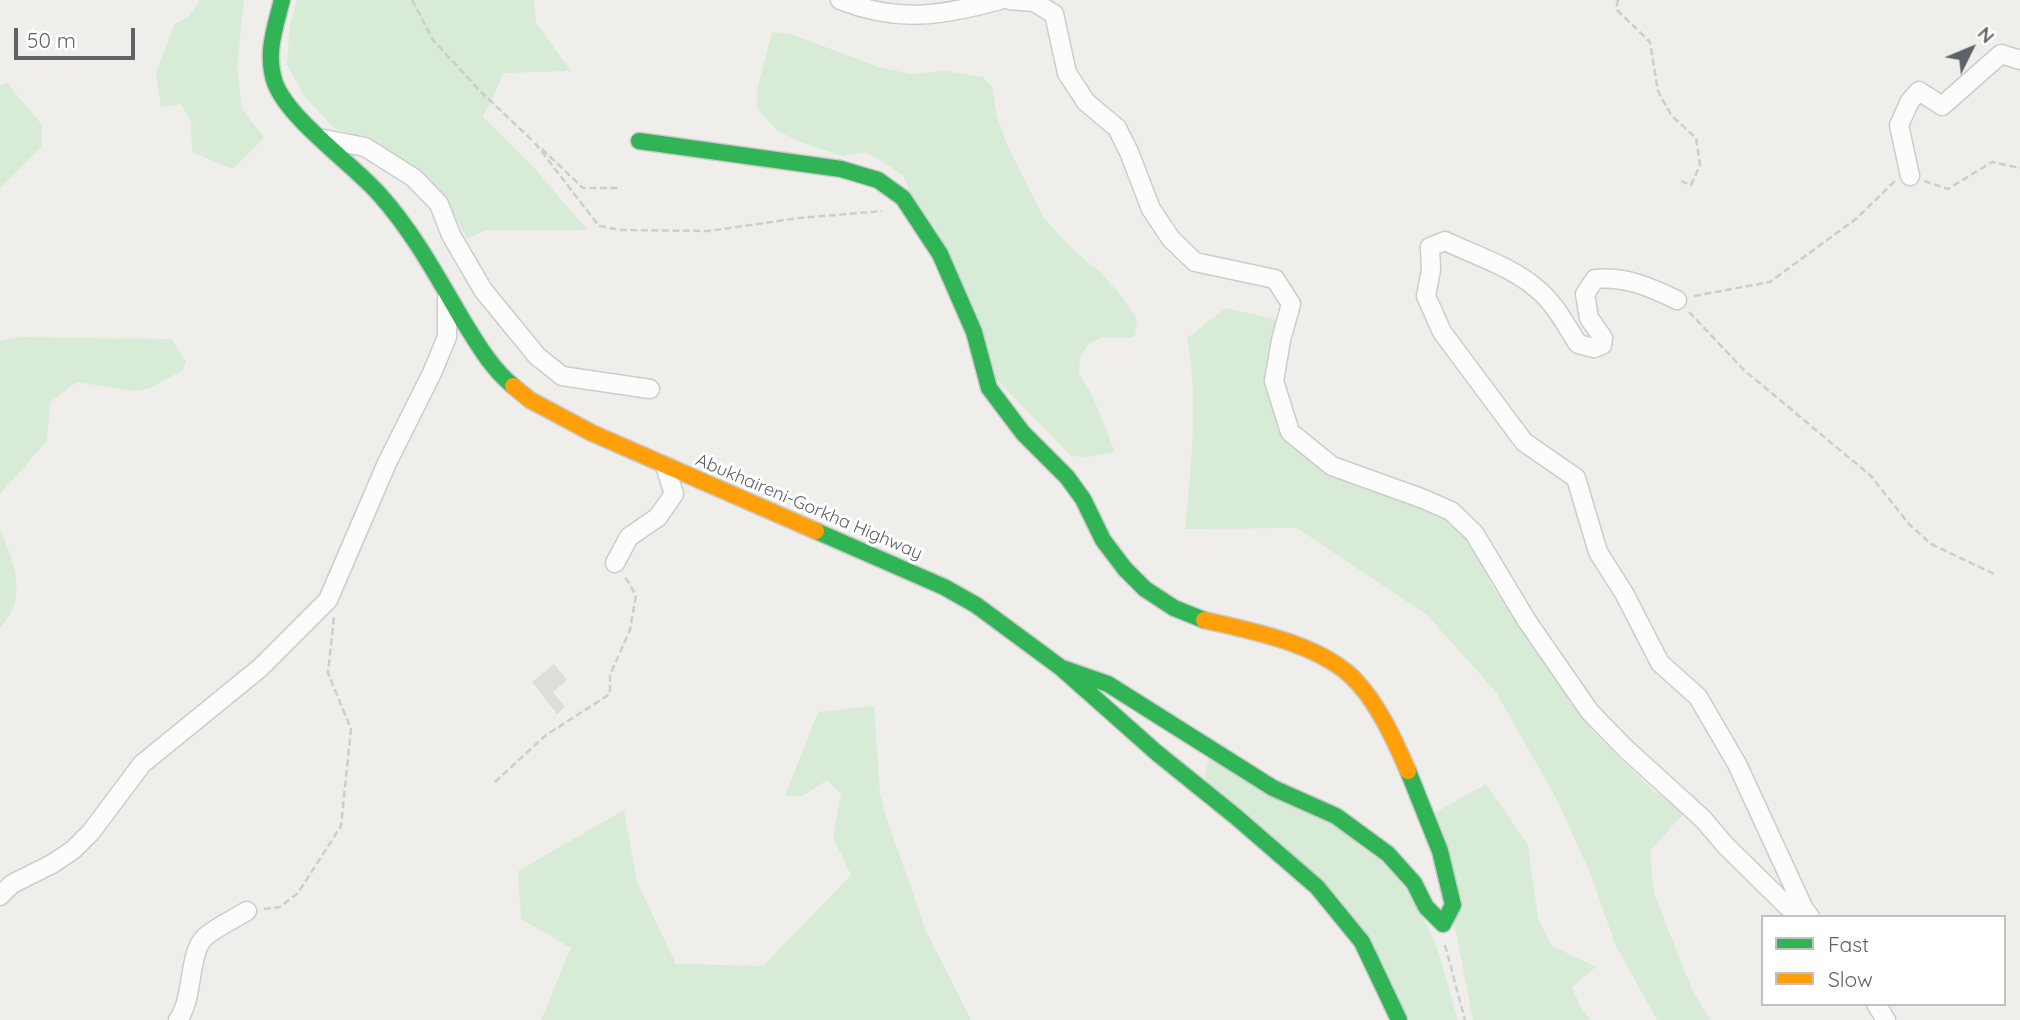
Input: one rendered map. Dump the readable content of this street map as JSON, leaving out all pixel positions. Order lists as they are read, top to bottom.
{
  "streets": {
    "street": ["Abukhaireni-Gorkha Highway"]
  },
  "legend": ["Fast", "Slow"],
  "scale_bar": "50 m",
  "north": "top right"
}
